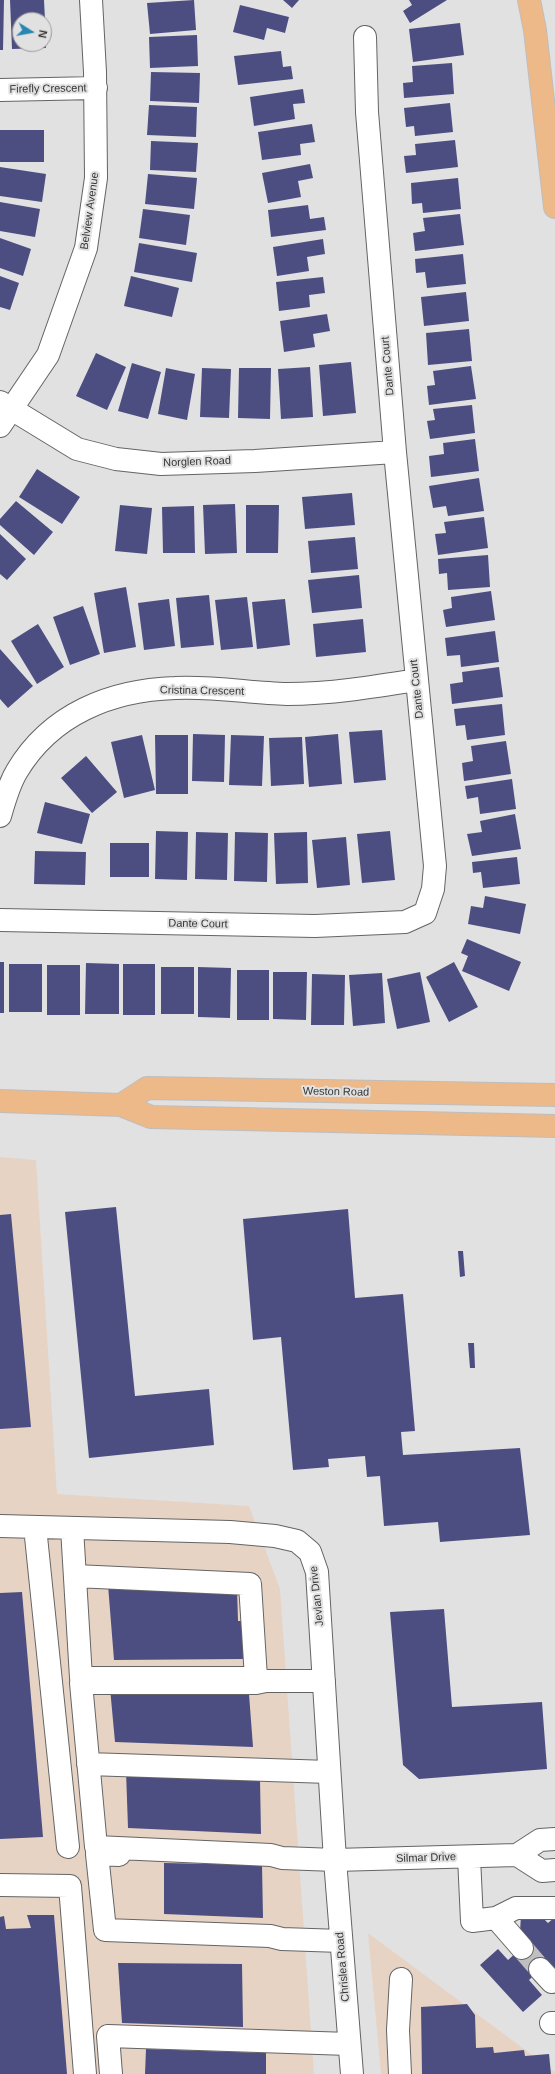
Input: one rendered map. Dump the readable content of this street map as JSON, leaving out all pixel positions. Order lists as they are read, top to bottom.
{
  "streets": {
    "main road": ["Weston Road"],
    "street": [
      "Firefly Crescent",
      "Belview Avenue",
      "Dante Court",
      "Norglen Road",
      "Cristina Crescent",
      "Jevlan Drive",
      "Silmar Drive",
      "Chrislea Road"
    ]
  },
  "crossings": [
    ["Firefly Crescent", "Belview Avenue"],
    ["Belview Avenue", "Norglen Road"],
    ["Dante Court", "Norglen Road"],
    ["Dante Court", "Cristina Crescent"],
    ["Jevlan Drive", "Silmar Drive"],
    ["Jevlan Drive", "Chrislea Road"],
    ["Silmar Drive", "Chrislea Road"]
  ],
  "north": "right"
}
